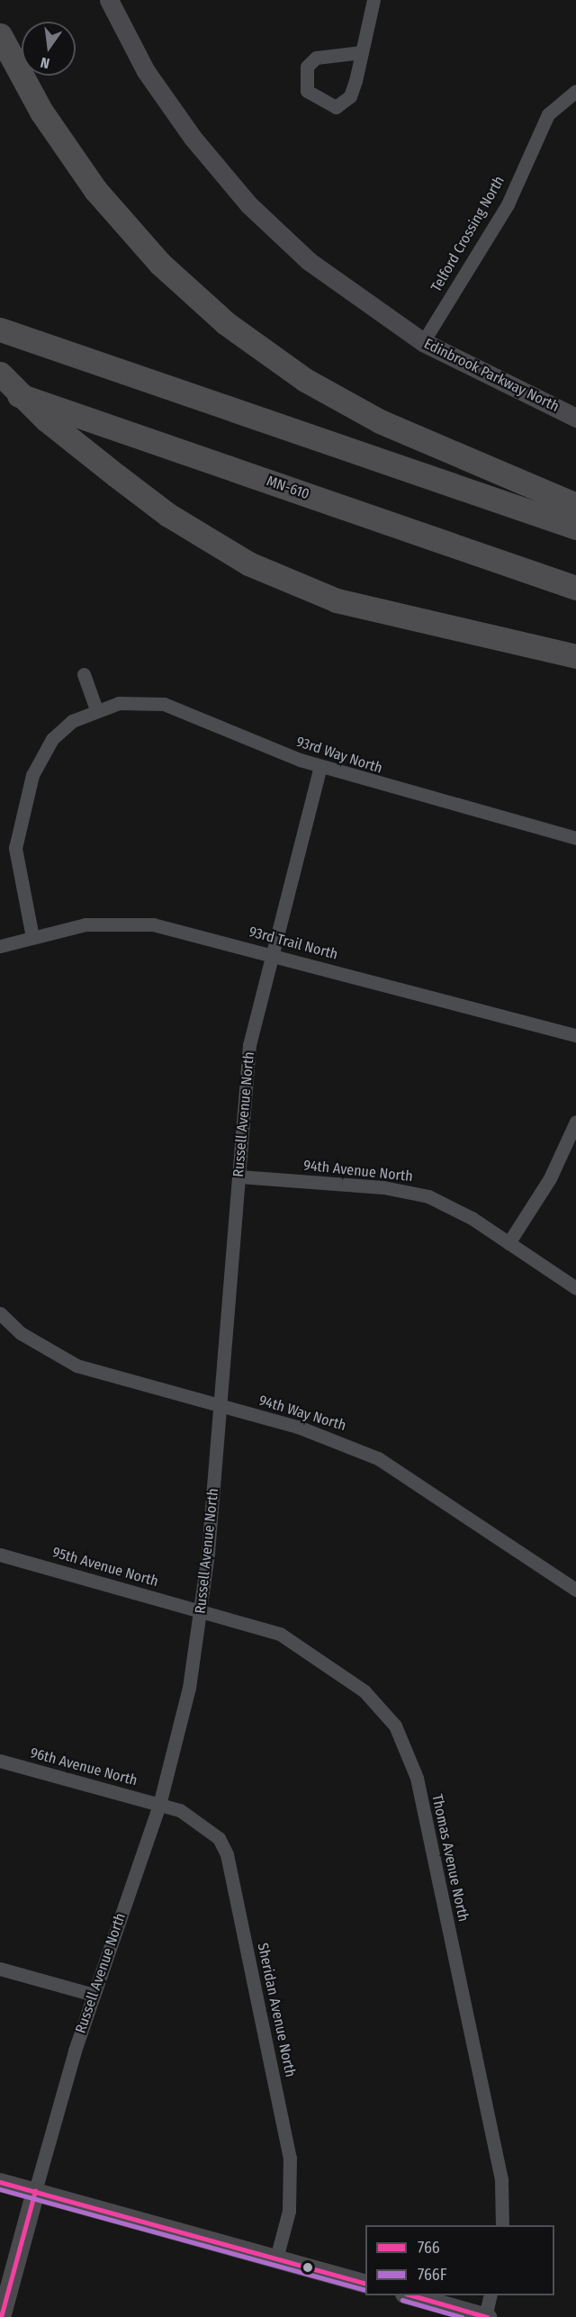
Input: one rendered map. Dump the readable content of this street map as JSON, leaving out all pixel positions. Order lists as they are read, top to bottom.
{
  "streets": {
    "highway": ["MN-610"],
    "street": [
      "Telford Crossing North",
      "Edinbrook Parkway North",
      "93rd Way North",
      "93rd Trail North",
      "Russell Avenue North",
      "94th Avenue North",
      "94th Way North",
      "95th Avenue North",
      "96th Avenue North",
      "Thomas Avenue North",
      "Sheridan Avenue North"
    ]
  },
  "crossings": [
    ["Telford Crossing North", "Edinbrook Parkway North"],
    ["93rd Way North", "93rd Trail North"],
    ["93rd Way North", "Russell Avenue North"],
    ["93rd Trail North", "Russell Avenue North"],
    ["Russell Avenue North", "94th Avenue North"],
    ["Russell Avenue North", "94th Way North"],
    ["Russell Avenue North", "95th Avenue North"],
    ["Russell Avenue North", "96th Avenue North"],
    ["Russell Avenue North", "Thomas Avenue North"],
    ["Russell Avenue North", "Sheridan Avenue North"],
    ["95th Avenue North", "Thomas Avenue North"],
    ["96th Avenue North", "Sheridan Avenue North"]
  ],
  "lines": ["transit line 766", "transit line 766F"],
  "legend": ["766", "766F"],
  "north": "bottom"
}
